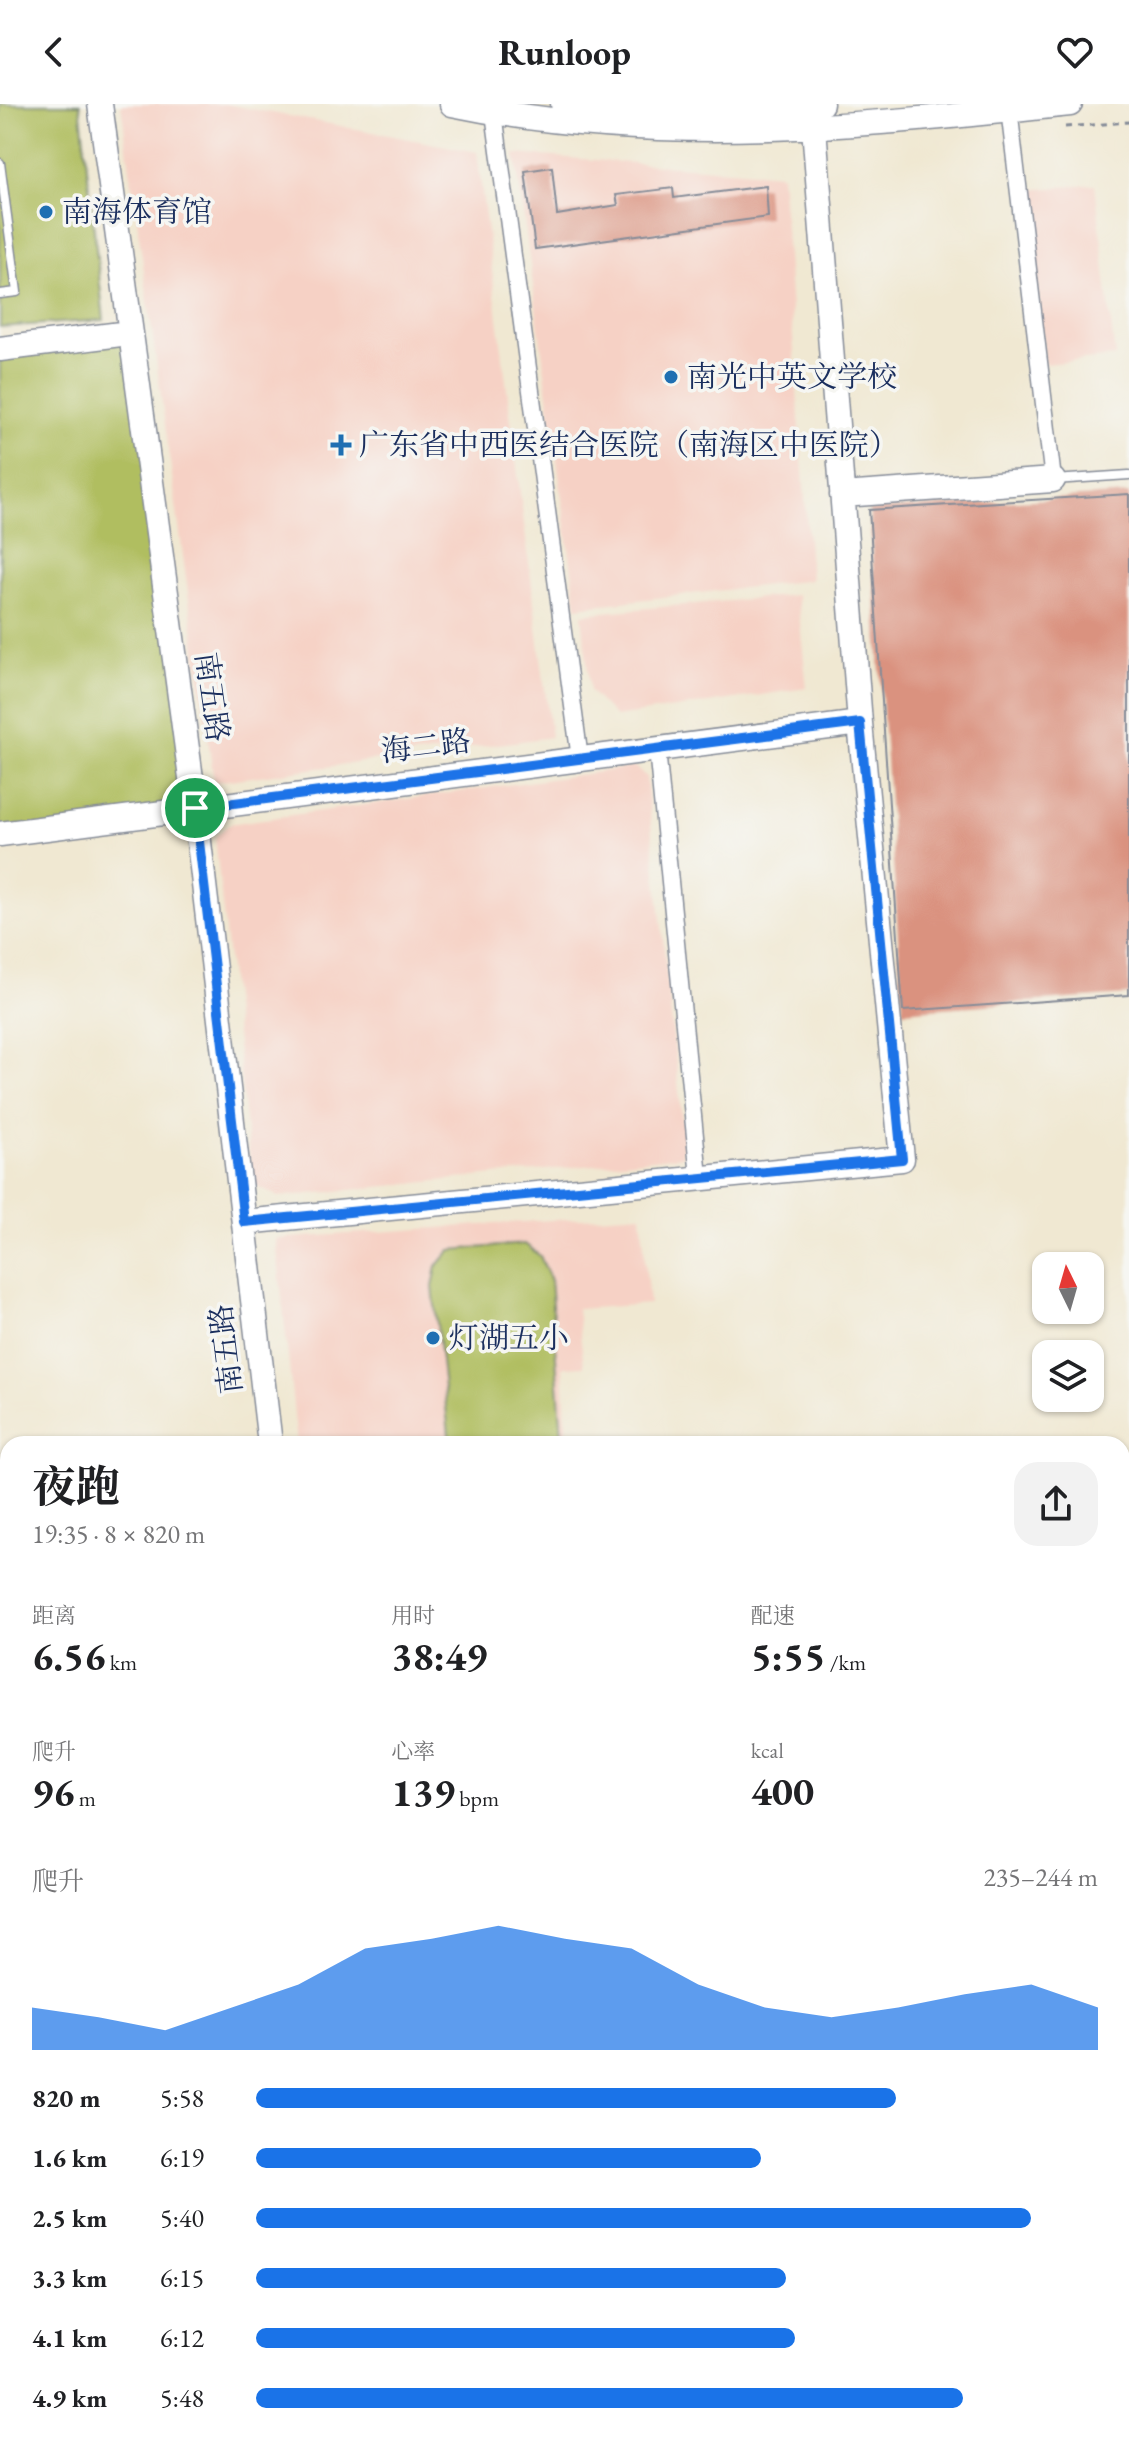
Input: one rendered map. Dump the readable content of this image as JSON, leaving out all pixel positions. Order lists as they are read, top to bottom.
{
  "streets": {
    "street": ["南五路", "海二路"]
  },
  "crossings": [
    ["南五路", "海二路"]
  ],
  "places": {
    "other": ["南海体育馆", "南光中英文学校", "灯湖五小"],
    "health": ["广东省中西医结合医院（南海区中医院）"]
  },
  "north": "top",
  "page": {
    "header": "Runloop",
    "heading": ["夜跑", "19:35 · 8 × 820 m"],
    "stats": [
      ["距离", "6.56 km"],
      ["用时", "38:49"],
      ["配速", "5:55 /km"],
      ["爬升", "96 m"],
      ["心率", "139 bpm"],
      ["kcal", "400"]
    ],
    "chart": ["爬升", "235–244 m"],
    "list": [
      {
        "name": "820 m",
        "note": "5:58"
      },
      {
        "name": "1.6 km",
        "note": "6:19"
      },
      {
        "name": "2.5 km",
        "note": "5:40"
      },
      {
        "name": "3.3 km",
        "note": "6:15"
      },
      {
        "name": "4.1 km",
        "note": "6:12"
      },
      {
        "name": "4.9 km",
        "note": "5:48"
      }
    ]
  }
}
